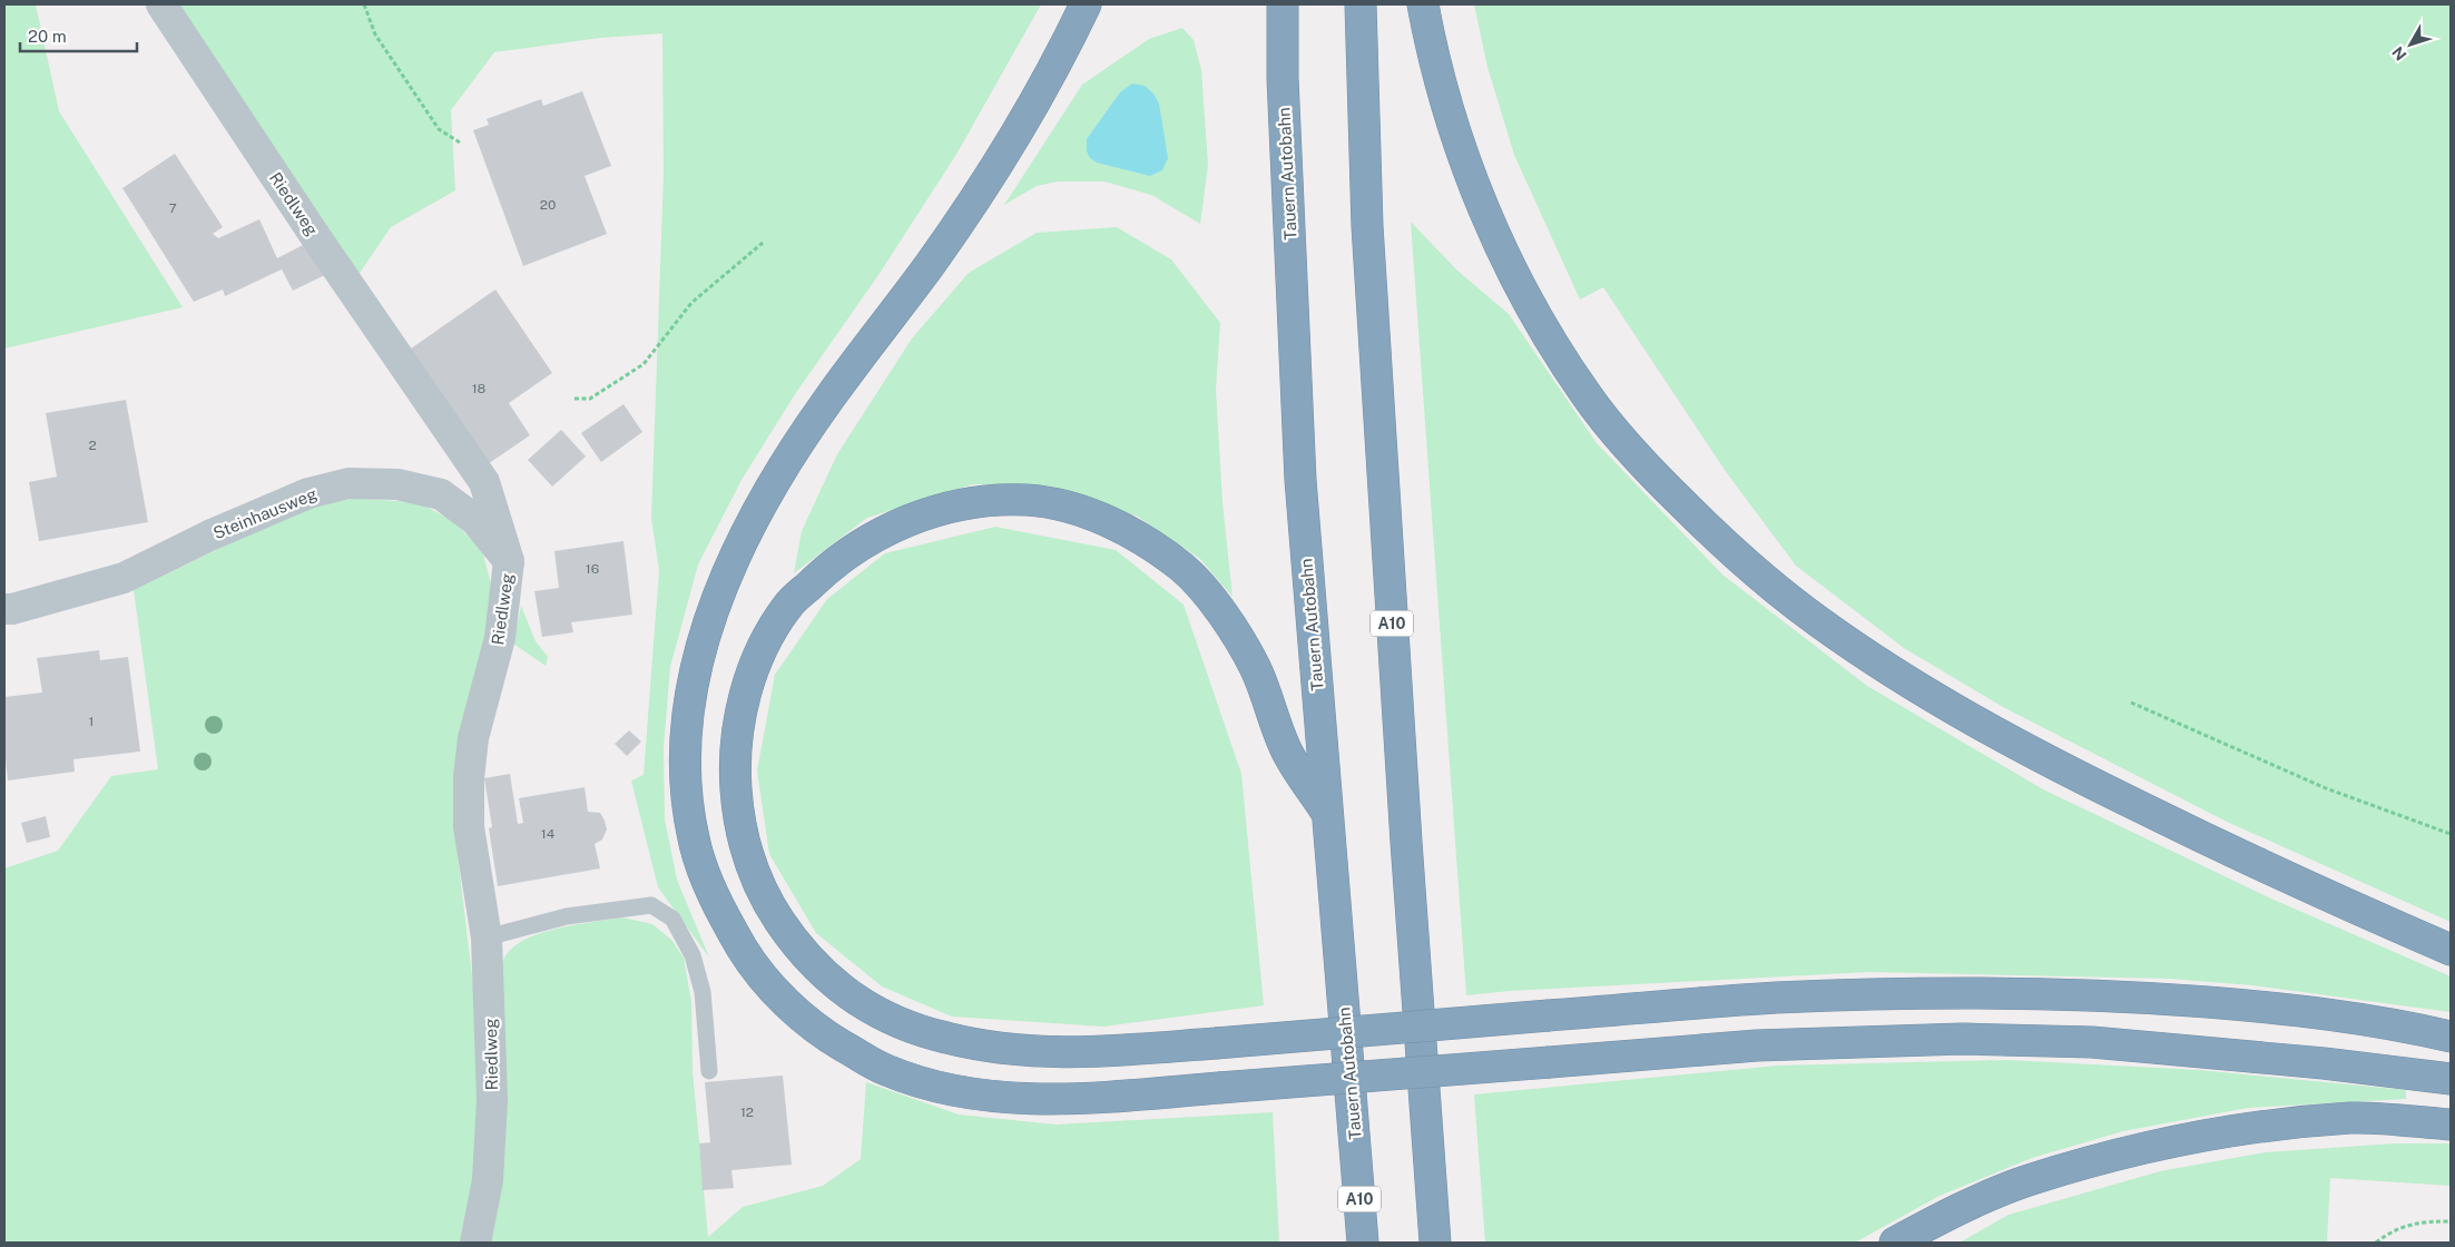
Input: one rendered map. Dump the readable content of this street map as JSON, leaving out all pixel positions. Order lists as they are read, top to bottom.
{
  "streets": {
    "highway": ["Tauern Autobahn", "A10"],
    "street": ["Riedlweg", "Steinhausweg"]
  },
  "crossings": [
    ["Riedlweg", "Steinhausweg"]
  ],
  "house_numbers": [
    "20",
    "7",
    "18",
    "2",
    "16",
    "1",
    "14",
    "12"
  ],
  "scale_bar": "20 m",
  "north": "bottom left"
}
